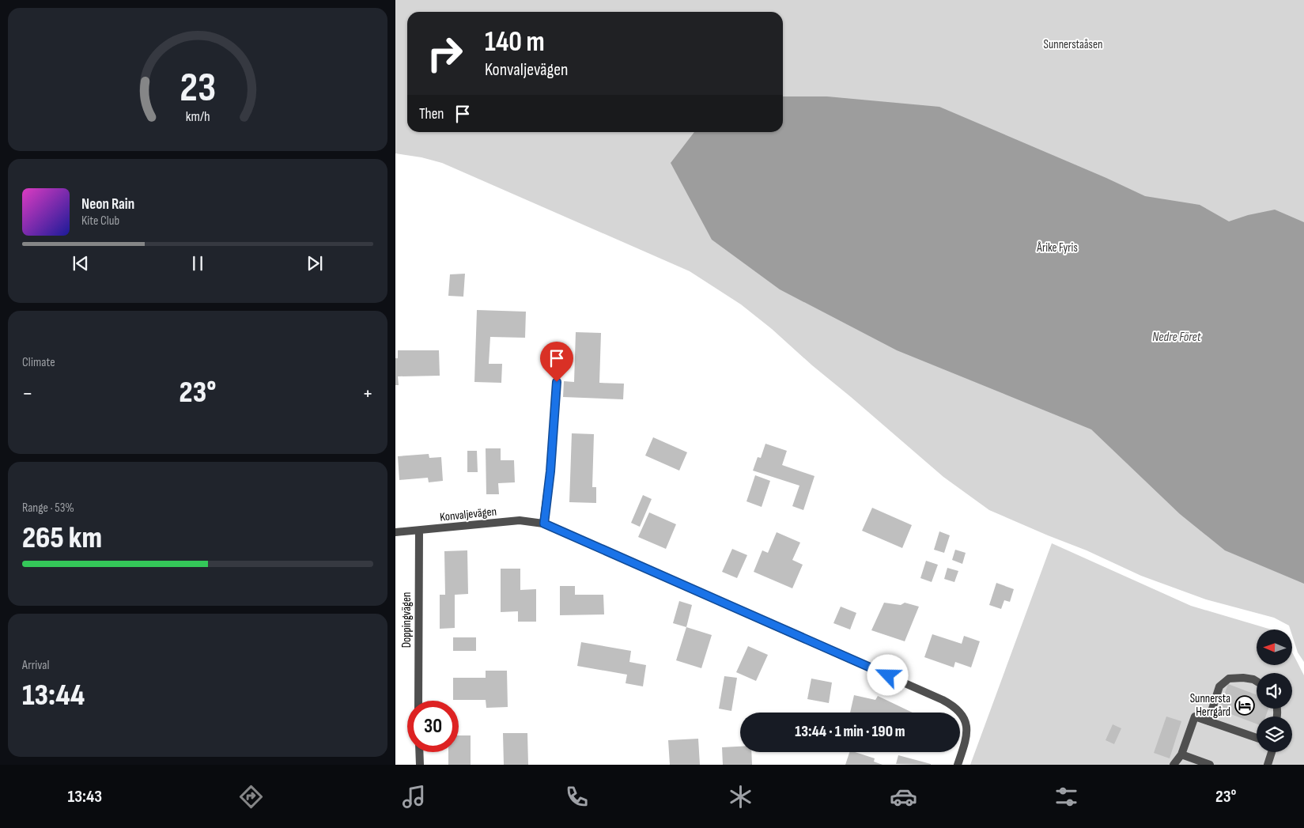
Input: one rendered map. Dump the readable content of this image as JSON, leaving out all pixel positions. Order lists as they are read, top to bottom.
{
  "streets": {
    "street": ["Konvaljevägen", "Doppingvägen"]
  },
  "crossings": [
    ["Konvaljevägen", "Doppingvägen"]
  ],
  "water": ["Nedre Föret"],
  "parks": ["Sunnerstaåsen", "Årike Fyris"],
  "places": {
    "hotel": ["Sunnersta Herrgård"]
  },
  "north": "left",
  "page": {
    "turn": ["140 m", "Konvaljevägen"],
    "then": "Then",
    "song": ["Neon Rain", "Kite Club"],
    "tile": [
      "Climate",
      ["Range · 53%", "265 km"],
      ["Arrival", "13:44"]
    ],
    "heat": ["−", "23°", "+"],
    "limit": "30",
    "trip": "13:44 · 1 min · 190 m",
    "tabs": ["13:43", "23°"],
    "gauge": ["23", "km/h"]
  }
}
